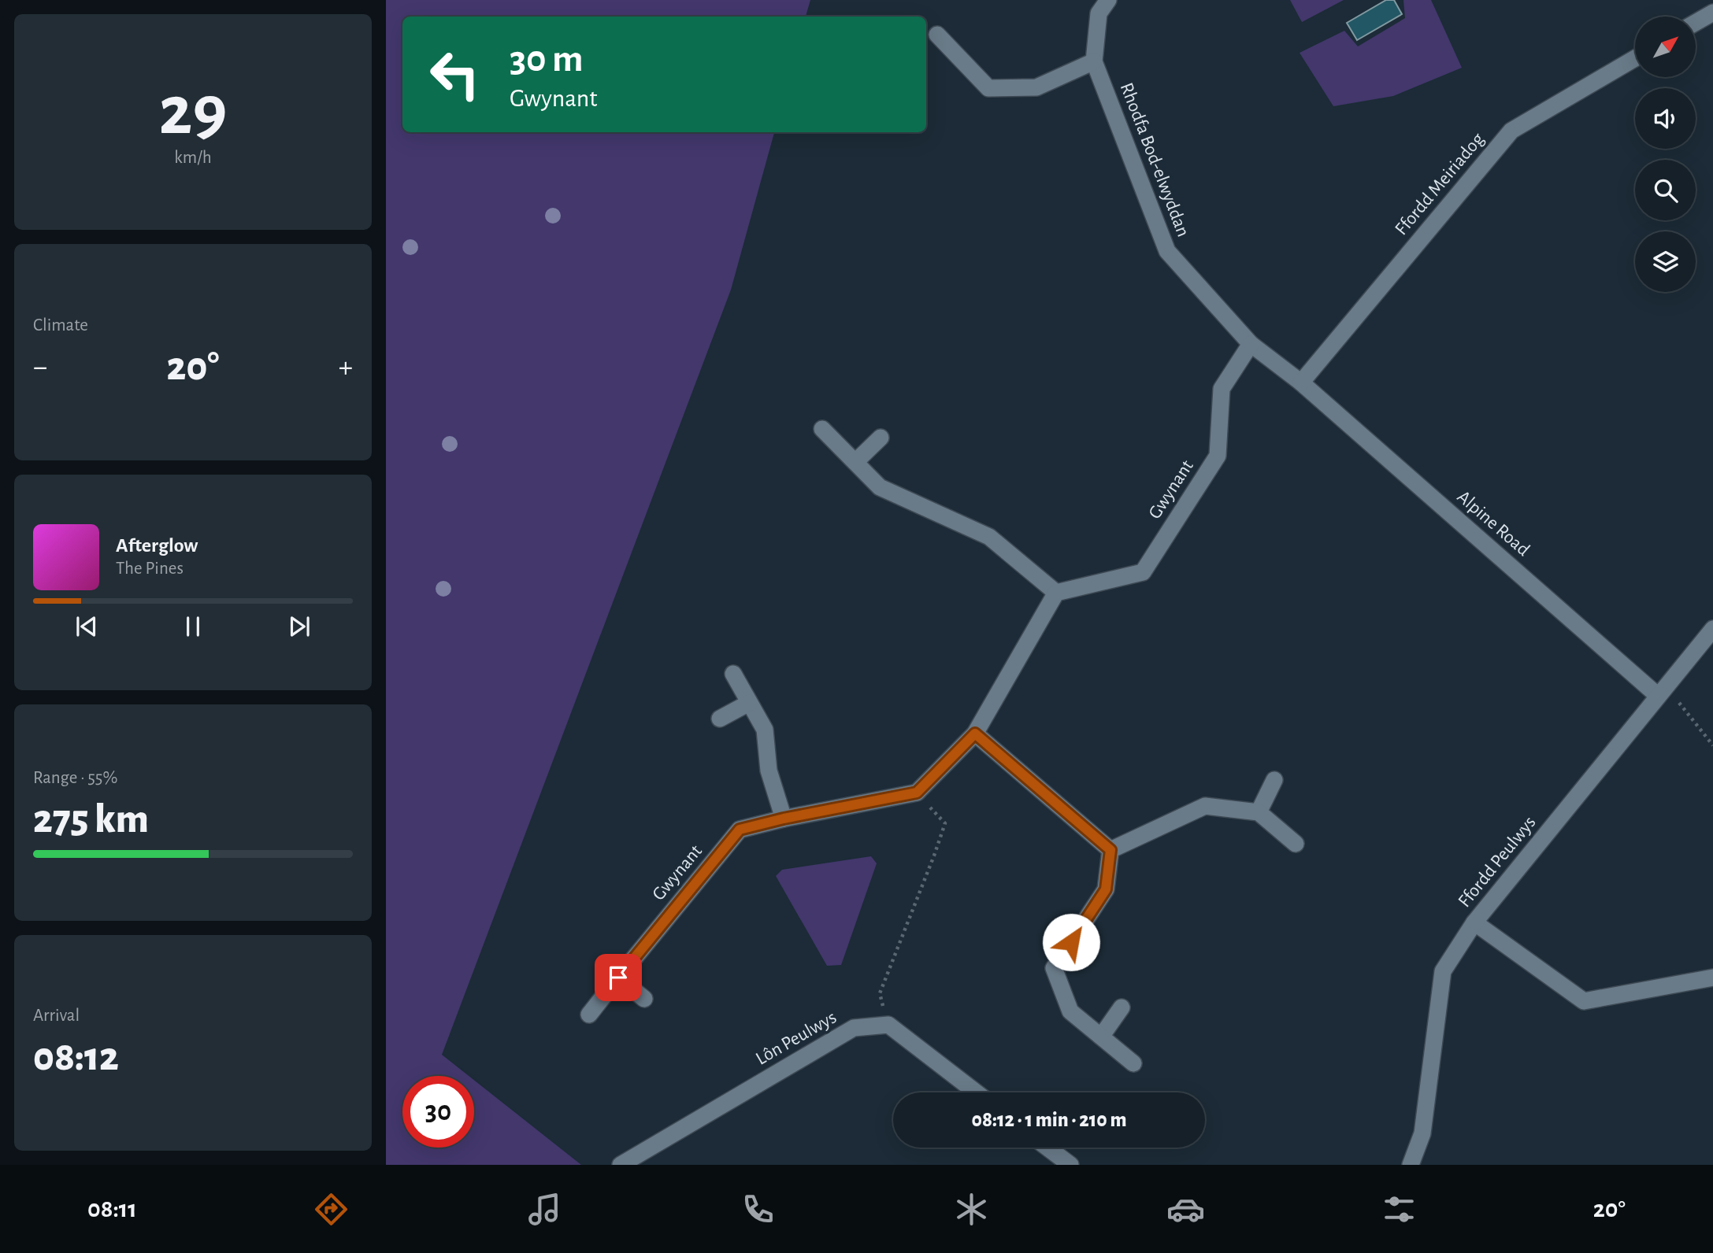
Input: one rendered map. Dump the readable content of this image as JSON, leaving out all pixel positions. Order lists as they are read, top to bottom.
{
  "streets": {
    "street": [
      "Rhodfa Bod-elwyddan",
      "Ffordd Meiriadog",
      "Gwynant",
      "Alpine Road",
      "Ffordd Peulwys",
      "Lôn Peulwys"
    ]
  },
  "crossings": [
    ["Rhodfa Bod-elwyddan", "Ffordd Meiriadog"],
    ["Rhodfa Bod-elwyddan", "Gwynant"],
    ["Rhodfa Bod-elwyddan", "Alpine Road"],
    ["Ffordd Meiriadog", "Alpine Road"],
    ["Alpine Road", "Ffordd Peulwys"]
  ],
  "north": "top right",
  "page": {
    "tile": [
      ["29", "km/h"],
      "Climate",
      ["Range · 55%", "275 km"],
      ["Arrival", "08:12"]
    ],
    "turn": ["30 m", "Gwynant"],
    "heat": ["−", "20°", "+"],
    "song": ["Afterglow", "The Pines"],
    "limit": "30",
    "trip": "08:12 · 1 min · 210 m",
    "tabs": ["08:11", "20°"]
  }
}
